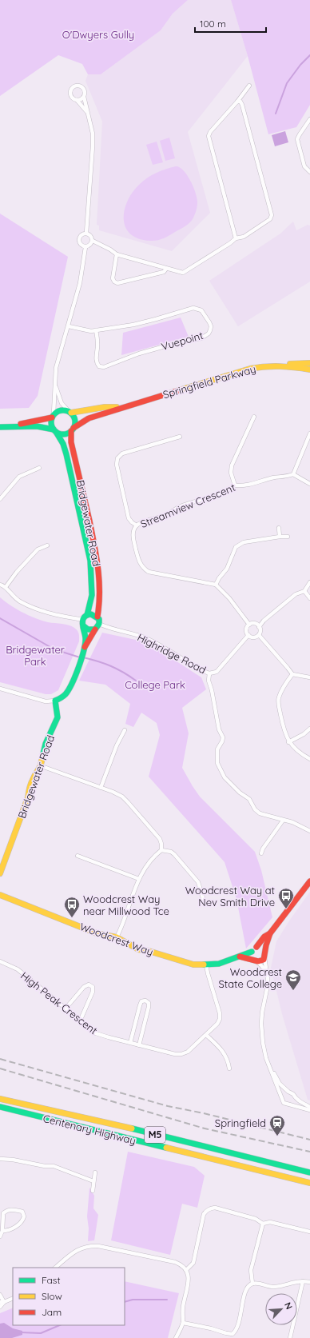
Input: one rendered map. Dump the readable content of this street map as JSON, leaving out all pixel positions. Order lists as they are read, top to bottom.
{
  "streets": {
    "main road": [
      "Springfield Parkway",
      "Bridgewater Road",
      "Woodcrest Way",
      "Centenary Highway",
      "M5"
    ],
    "street": [
      "Vuepoint",
      "Streamview Crescent",
      "Highridge Road",
      "High Peak Crescent"
    ]
  },
  "crossings": [
    ["Springfield Parkway", "Bridgewater Road"],
    ["Bridgewater Road", "Highridge Road"],
    ["Woodcrest Way", "High Peak Crescent"]
  ],
  "parks": ["O'Dwyers Gully", "Bridgewater Park", "College Park"],
  "places": {
    "bus stop": ["Woodcrest Way at Nev Smith Drive", "Woodcrest Way near Millwood Tce"],
    "school or university": ["Woodcrest State College"],
    "station": ["Springfield"]
  },
  "legend": ["Fast", "Slow", "Jam"],
  "scale_bar": "100 m",
  "north": "top right"
}
